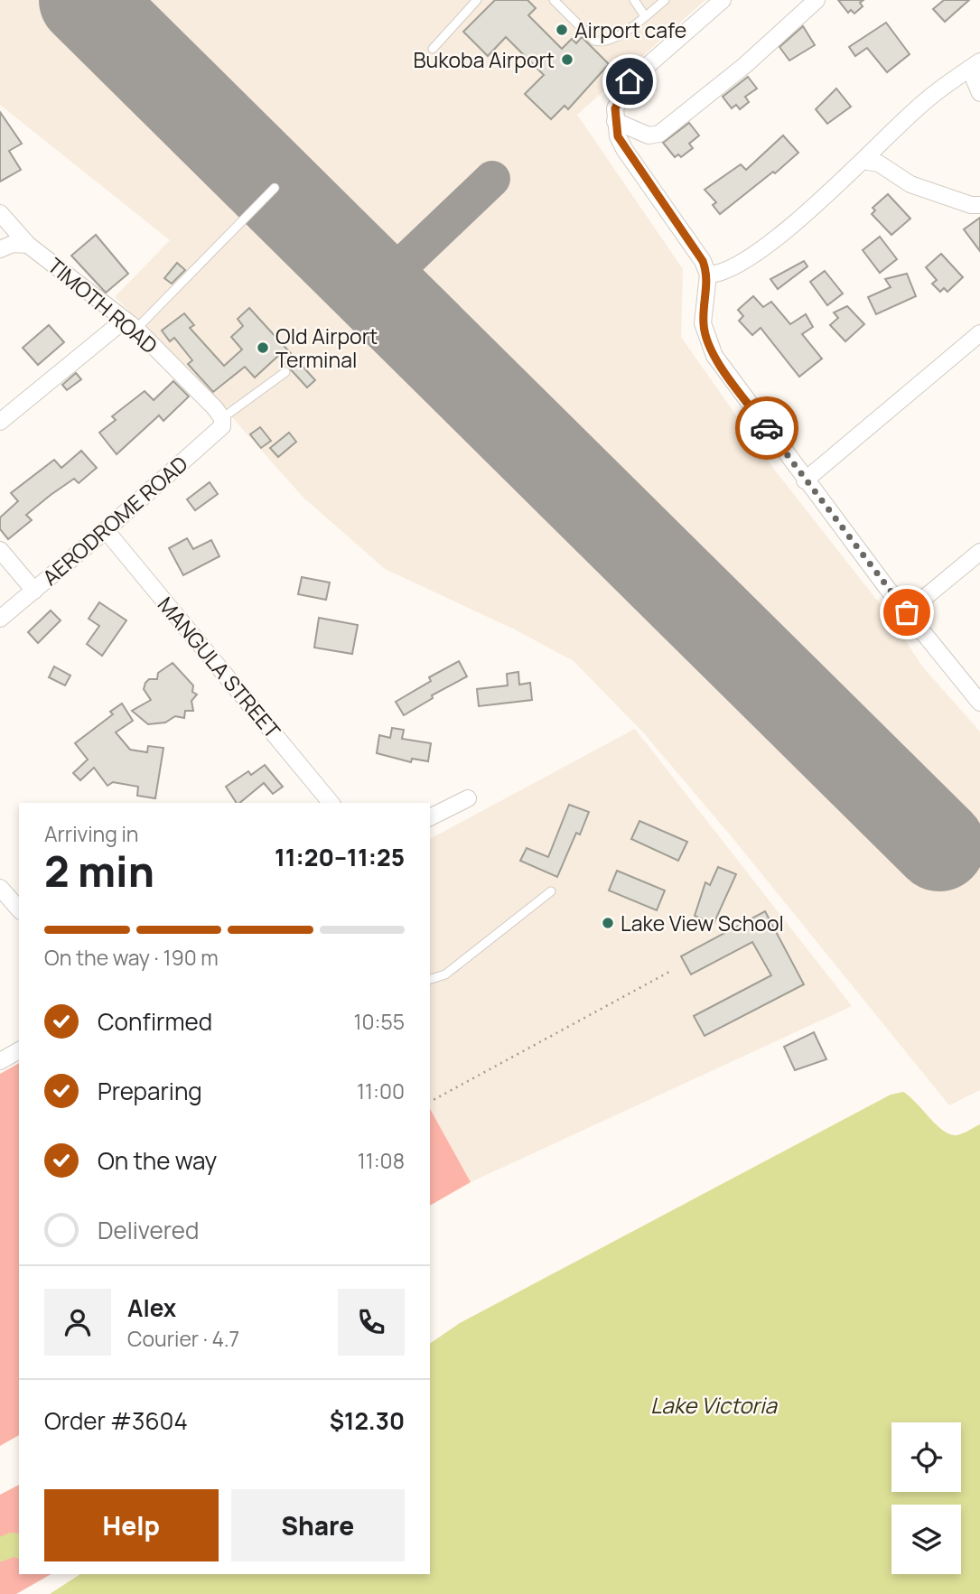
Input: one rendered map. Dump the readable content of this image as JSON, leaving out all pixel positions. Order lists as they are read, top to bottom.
{
  "streets": {
    "street": ["TIMOTH ROAD", "AERODROME ROAD", "MANGULA STREET"]
  },
  "crossings": [
    ["TIMOTH ROAD", "AERODROME ROAD"],
    ["AERODROME ROAD", "MANGULA STREET"]
  ],
  "water": ["Lake Victoria"],
  "places": [
    "Airport cafe",
    "Bukoba Airport",
    "Old Airport Terminal",
    "Lake View School"
  ],
  "page": {
    "heading": ["2 min", "Arriving in", "11:20–11:25"],
    "panel": [
      "Alex",
      "Courier · 4.7",
      "Order #3604",
      "$12.30"
    ],
    "bar": "On the way · 190 m",
    "list": [
      ["Confirmed", "10:55"],
      ["Preparing", "11:00"],
      ["On the way", "11:08"],
      "Delivered"
    ],
    "buttons": ["Help", "Share"]
  }
}
